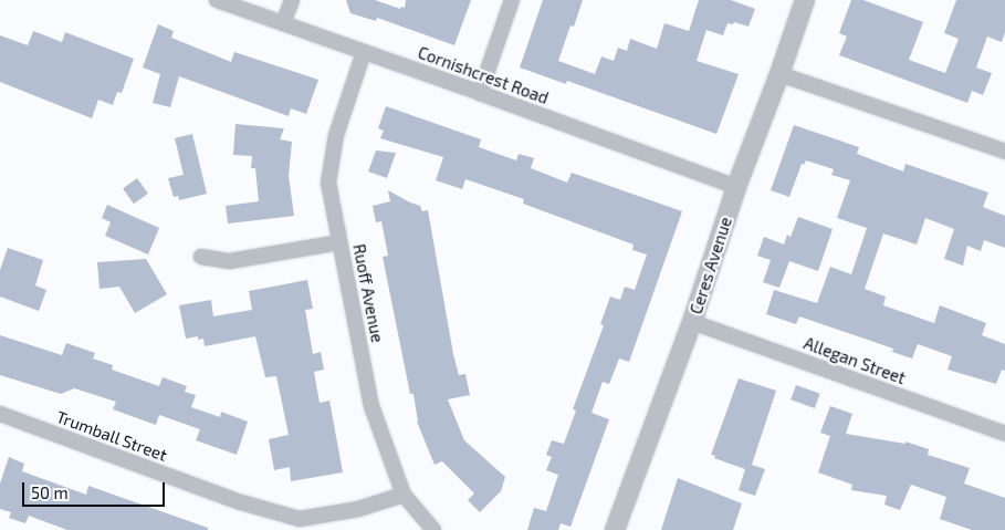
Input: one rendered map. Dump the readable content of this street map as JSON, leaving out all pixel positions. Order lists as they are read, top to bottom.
{
  "streets": {
    "street": [
      "Cornishcrest Road",
      "Ceres Avenue",
      "Ruoff Avenue",
      "Allegan Street",
      "Trumball Street"
    ]
  },
  "crossings": [
    ["Cornishcrest Road", "Ceres Avenue"],
    ["Cornishcrest Road", "Ruoff Avenue"],
    ["Ceres Avenue", "Allegan Street"],
    ["Ruoff Avenue", "Trumball Street"]
  ],
  "scale_bar": "50 m"
}
